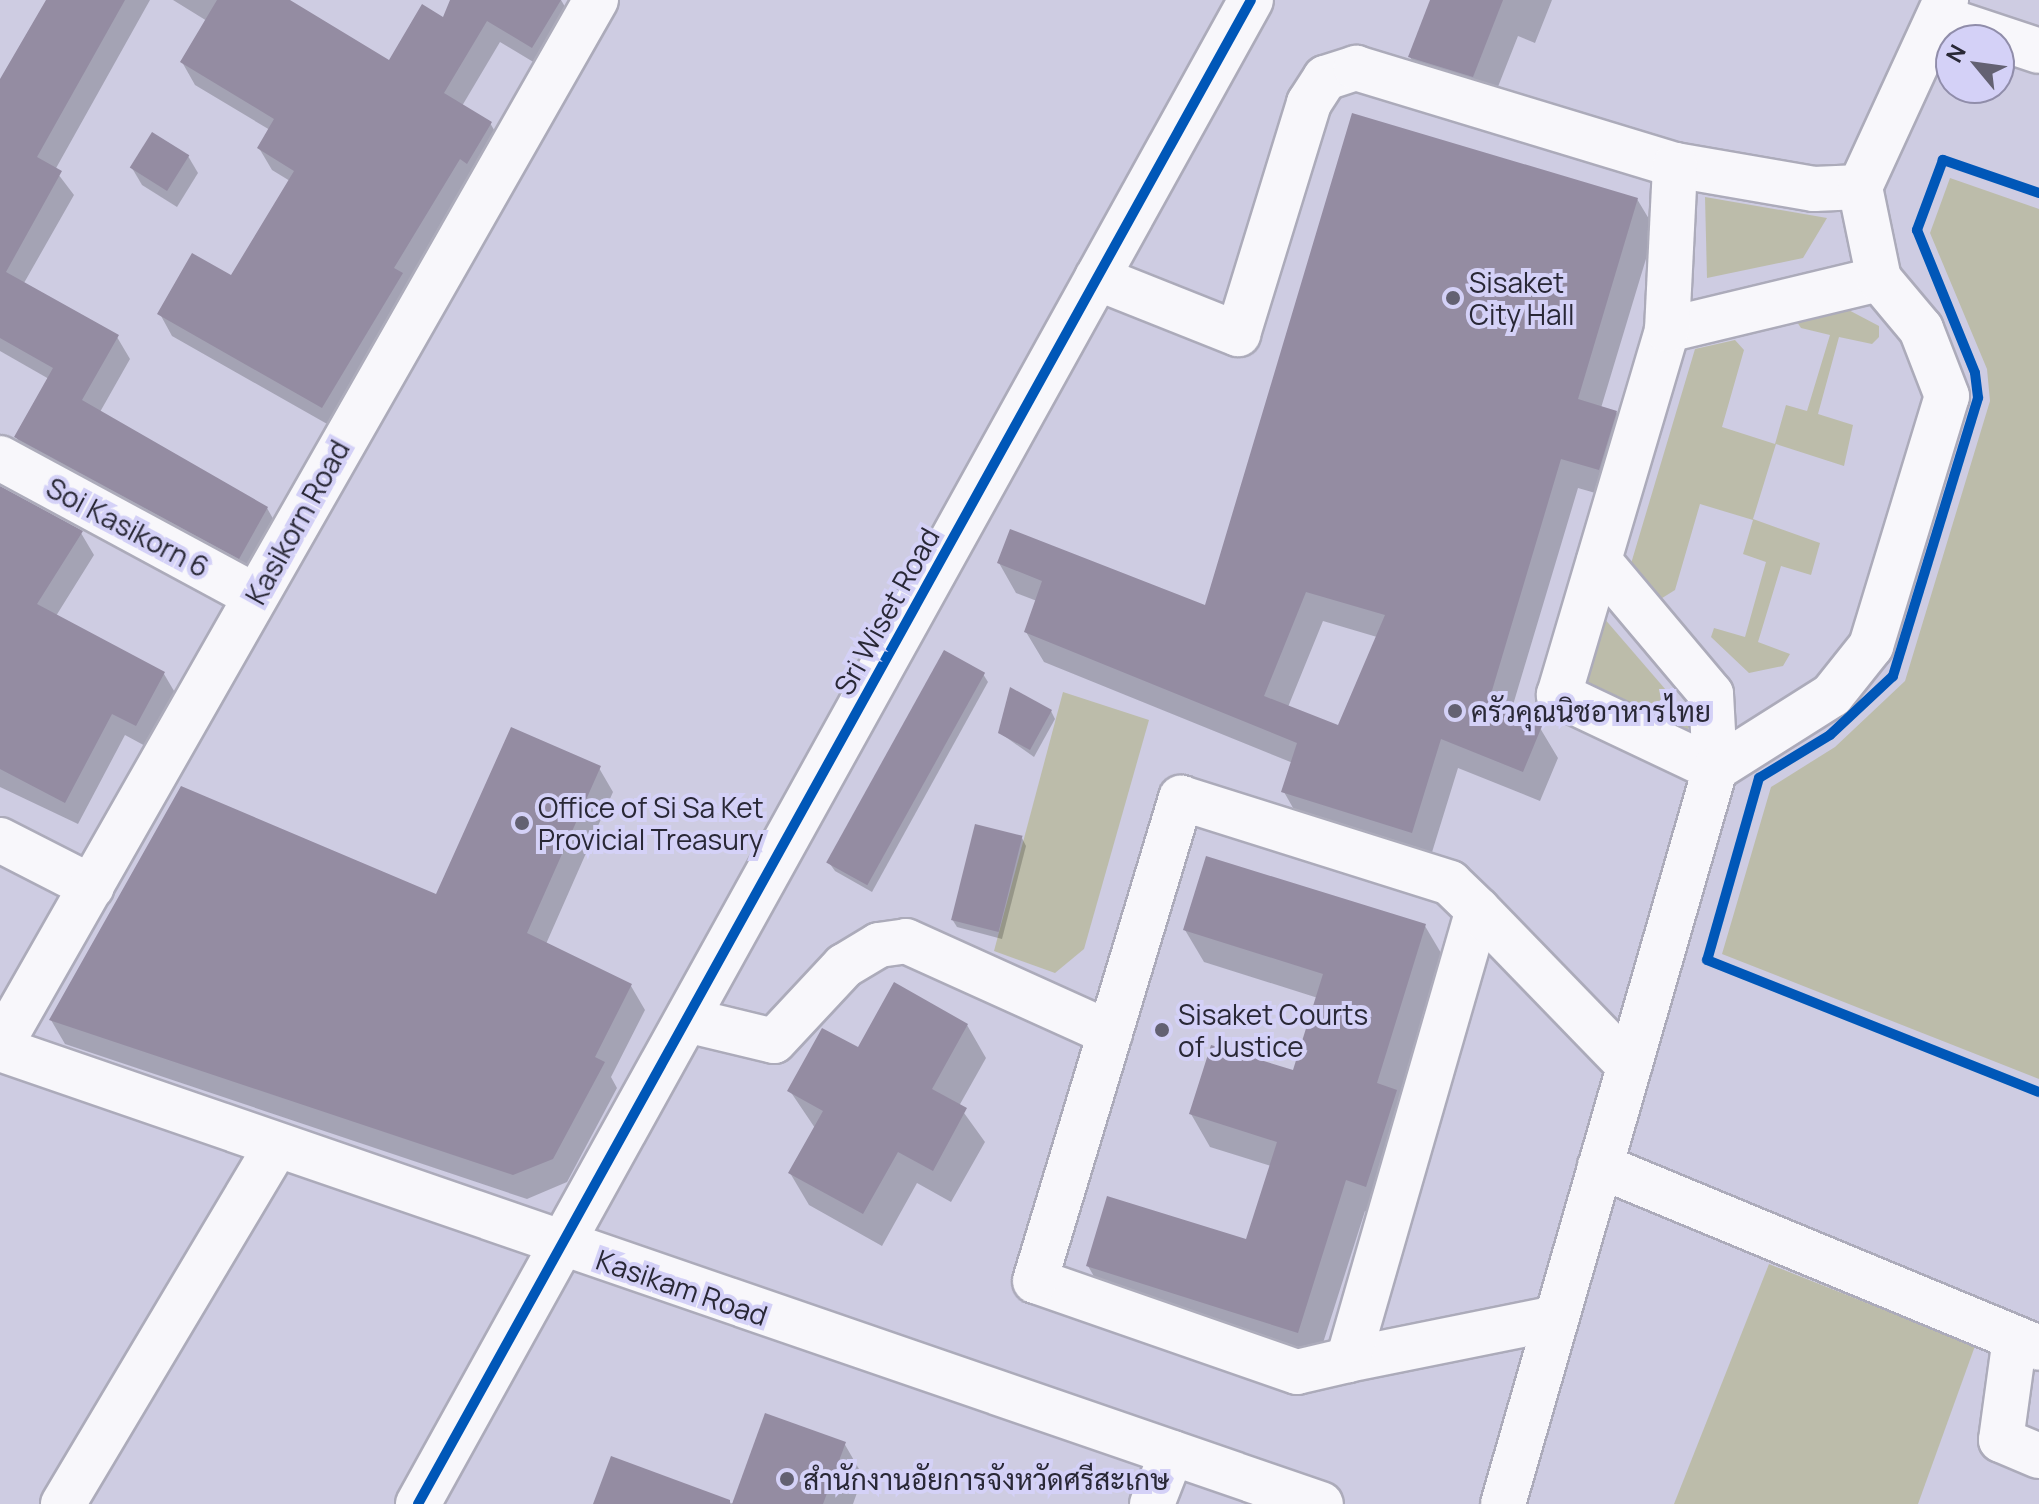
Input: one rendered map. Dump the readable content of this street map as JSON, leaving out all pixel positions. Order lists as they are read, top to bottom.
{
  "streets": {
    "street": [
      "Kasikorn Road",
      "Soi Kasikorn 6",
      "Sri Wiset Road",
      "Kasikam Road"
    ]
  },
  "crossings": [
    ["Kasikorn Road", "Soi Kasikorn 6"],
    ["Kasikorn Road", "Kasikam Road"],
    ["Sri Wiset Road", "Kasikam Road"]
  ],
  "places": [
    "Sisaket City Hall",
    "ครัวคุณนิชอาหารไทย",
    "Office of Si Sa Ket Provicial Treasury",
    "Sisaket Courts of Justice",
    "สำนักงานอัยการจังหวัดศรีสะเกษ"
  ],
  "north": "top left"
}
